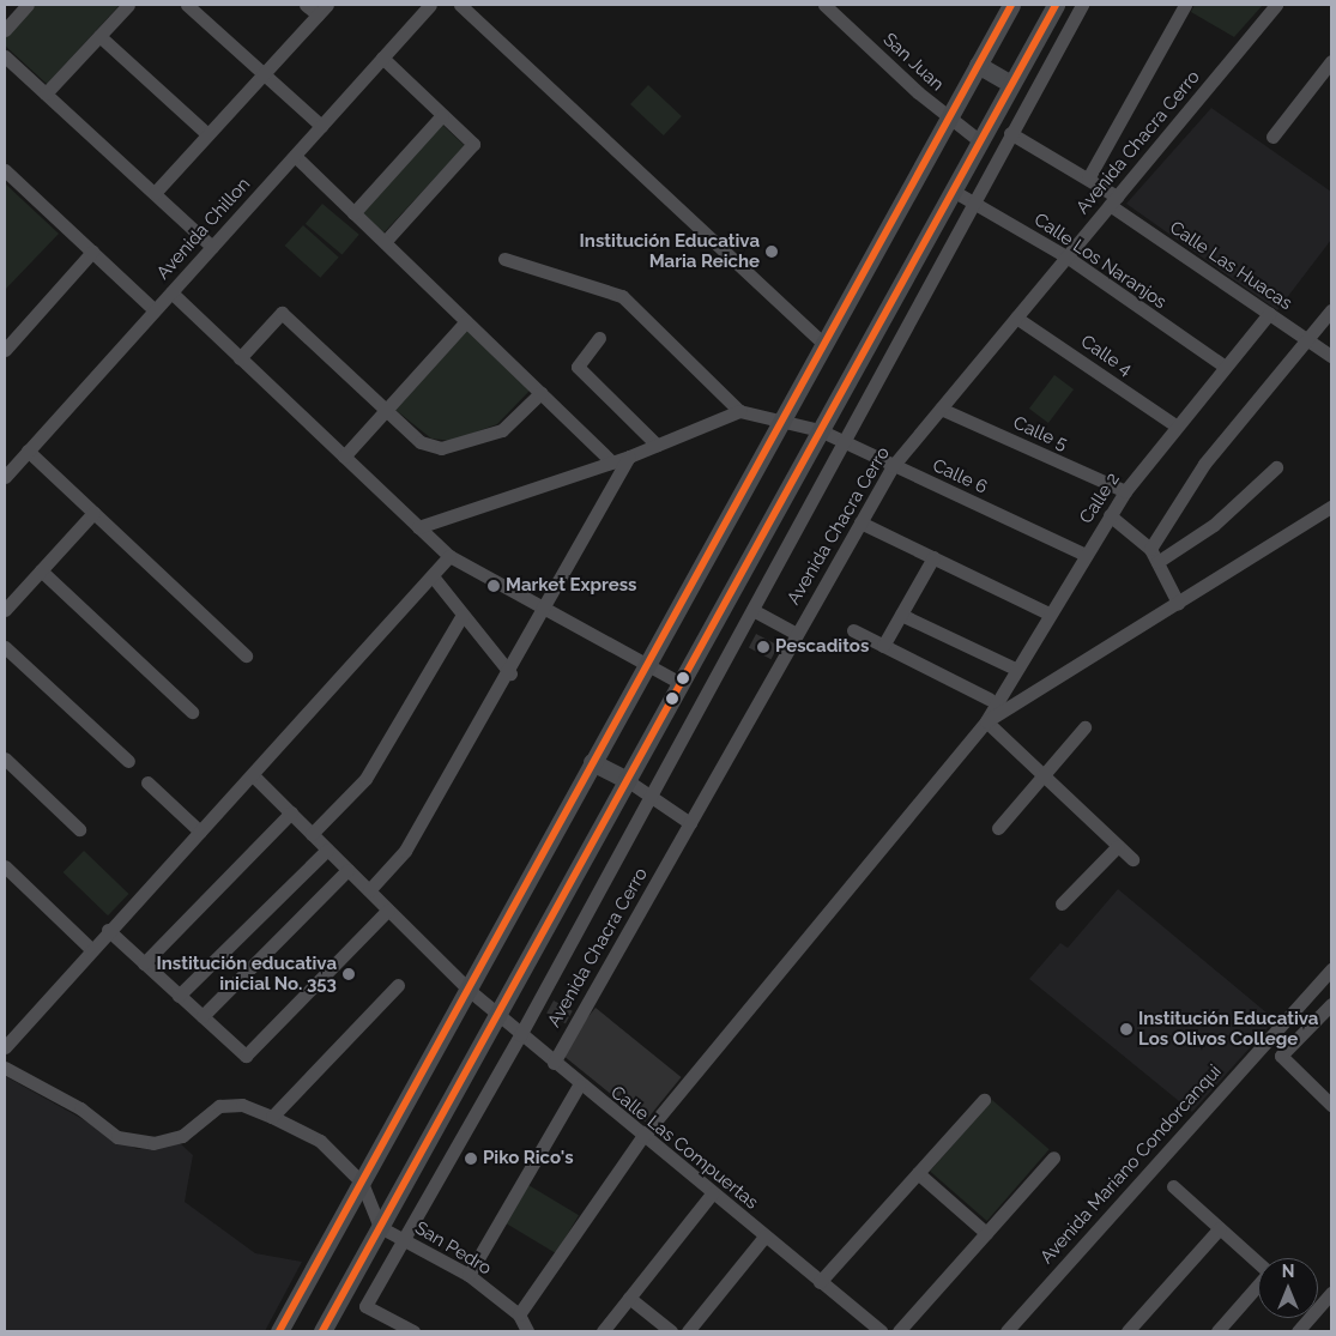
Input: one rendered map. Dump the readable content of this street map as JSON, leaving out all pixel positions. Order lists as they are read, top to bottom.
{
  "streets": {
    "street": [
      "San Juan",
      "Avenida Chacra Cerro",
      "Avenida Chillon",
      "Calle Los Naranjos",
      "Calle Las Huacas",
      "Calle 4",
      "Calle 5",
      "Calle 6",
      "Calle 2",
      "Calle Las Compuertas",
      "Avenida Mariano Condorcanqui",
      "San Pedro"
    ]
  },
  "crossings": [
    ["Avenida Chacra Cerro", "Calle Los Naranjos"],
    ["Avenida Chacra Cerro", "Calle Las Huacas"],
    ["Avenida Chacra Cerro", "Calle 4"],
    ["Avenida Chacra Cerro", "Calle 5"],
    ["Avenida Chacra Cerro", "Calle 6"],
    ["Avenida Chacra Cerro", "Calle Las Compuertas"],
    ["Calle Los Naranjos", "Calle 2"],
    ["Calle Las Huacas", "Calle 2"],
    ["Calle 4", "Calle 2"],
    ["Calle 5", "Calle 2"],
    ["Calle 6", "Calle 2"]
  ],
  "places": [
    "Institución Educativa Maria Reiche",
    "Market Express",
    "Pescaditos",
    "Institución educativa inicial No. 353",
    "Institución Educativa Los Olivos College",
    "Piko Rico's"
  ],
  "north": "top"
}
